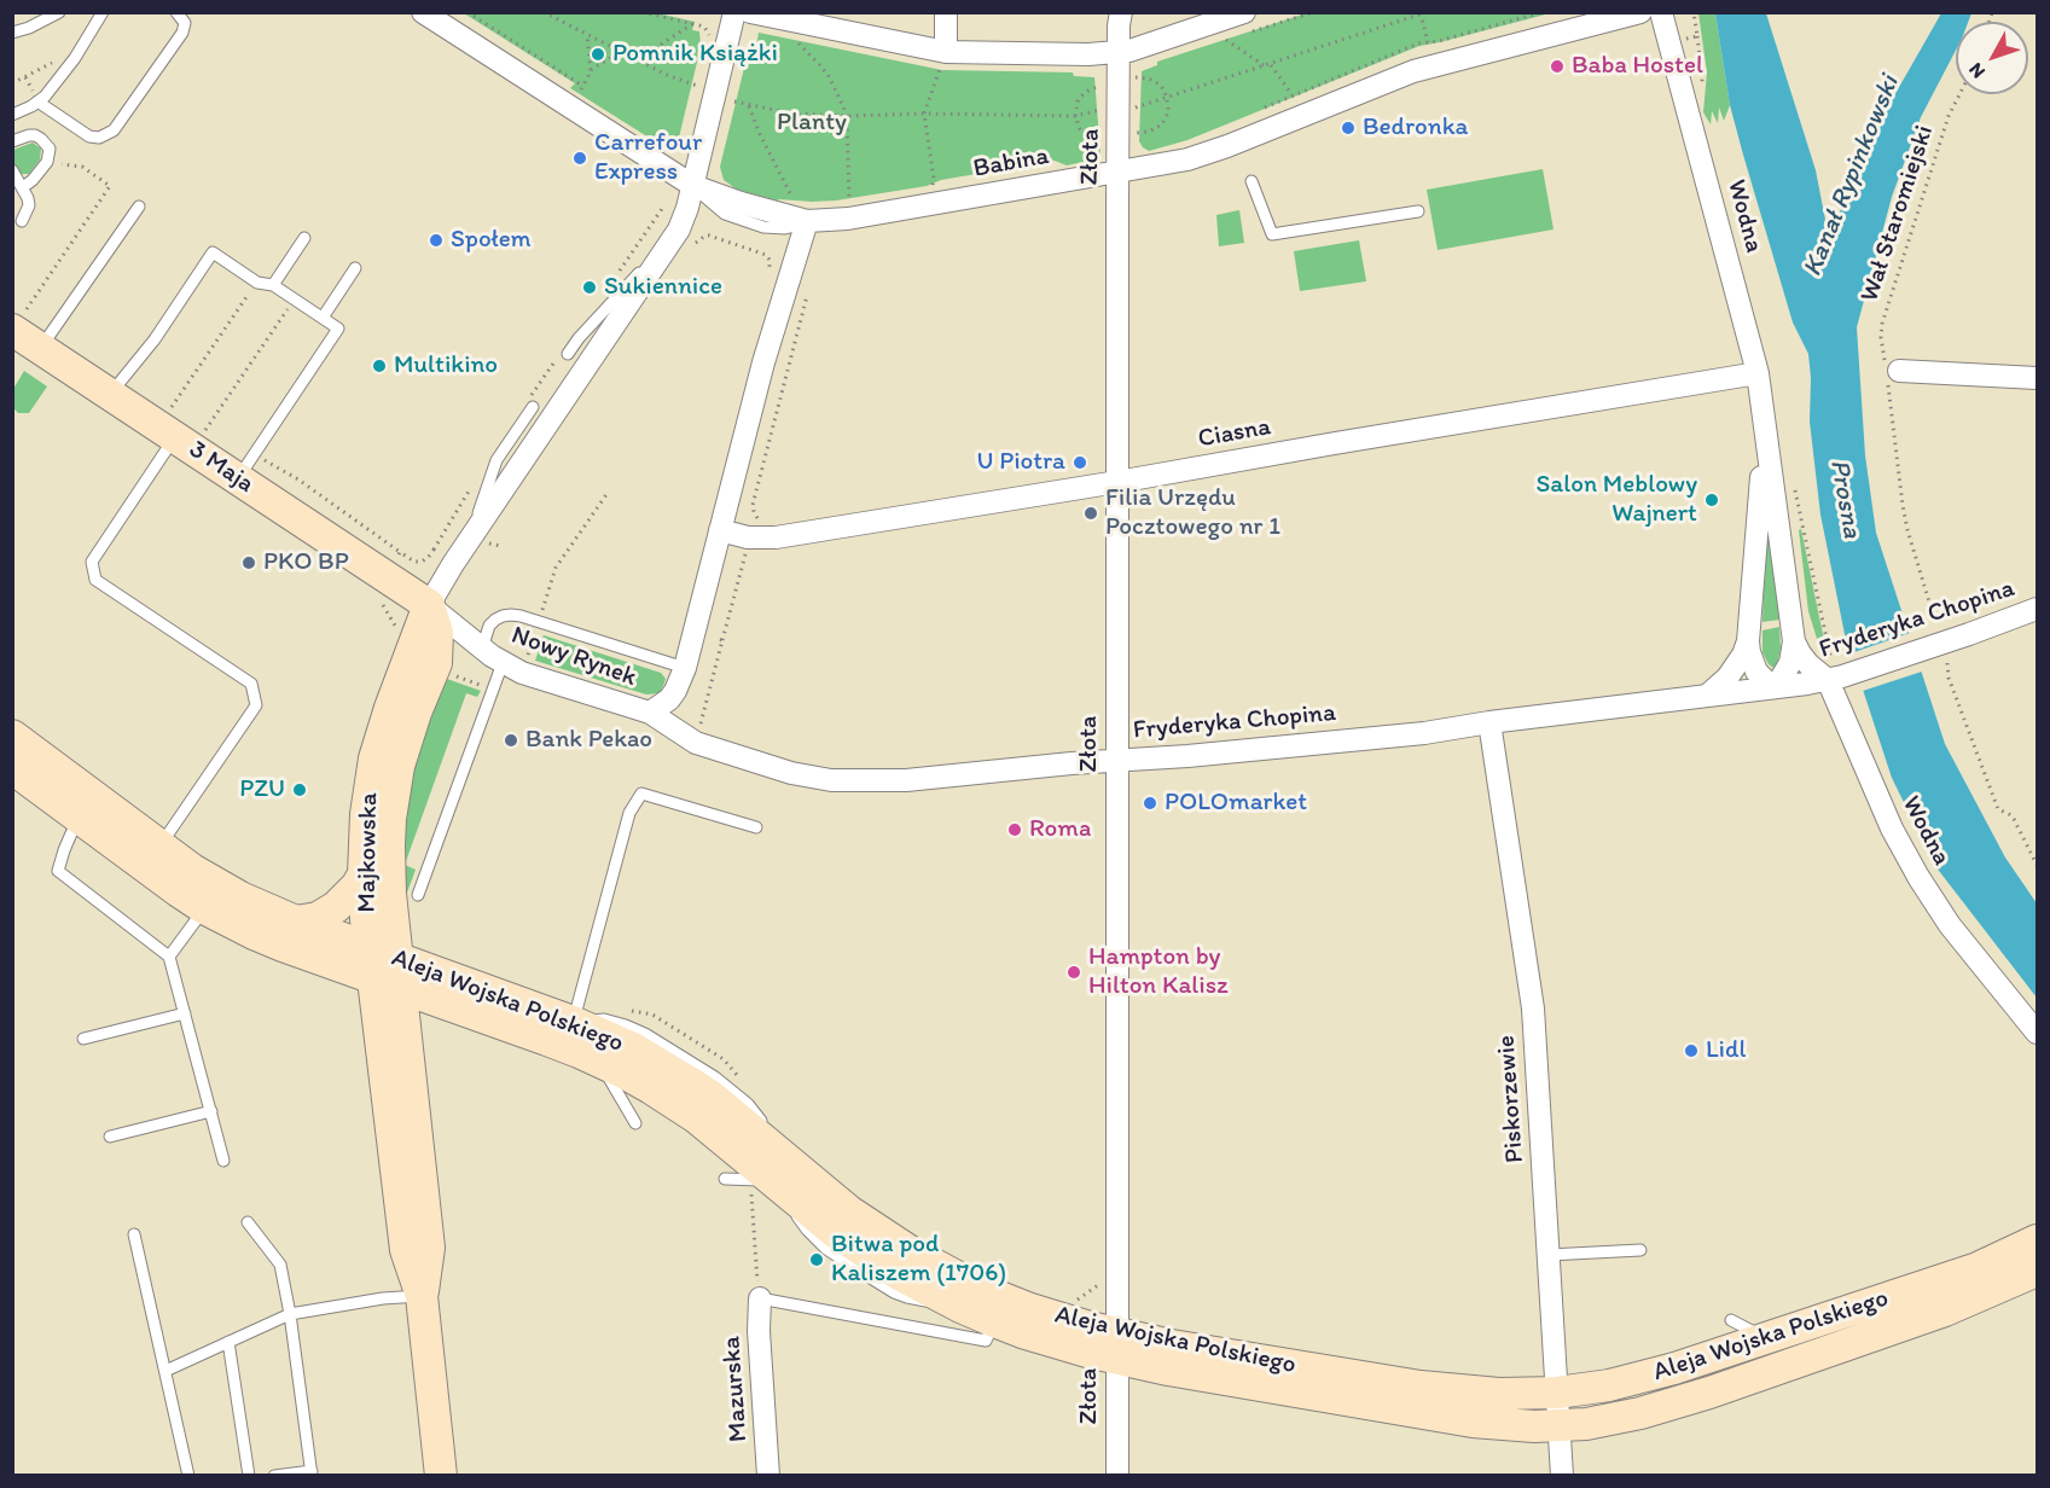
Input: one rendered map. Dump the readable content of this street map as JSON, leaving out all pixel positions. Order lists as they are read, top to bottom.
{
  "streets": {
    "main road": ["3 Maja", "Majkowska", "Aleja Wojska Polskiego"],
    "street": [
      "Złota",
      "Babina",
      "Wodna",
      "Ciasna",
      "Fryderyka Chopina",
      "Nowy Rynek",
      "Piskorzewie",
      "Mazurska"
    ],
    "path": ["Wał Staromiejski"]
  },
  "crossings": [
    ["Złota", "Babina"],
    ["Złota", "Ciasna"],
    ["Złota", "Fryderyka Chopina"],
    ["Złota", "Aleja Wojska Polskiego"],
    ["Babina", "Nowy Rynek"],
    ["Wał Staromiejski", "Fryderyka Chopina"],
    ["Wodna", "Ciasna"],
    ["Wodna", "Fryderyka Chopina"],
    ["Ciasna", "Nowy Rynek"],
    ["3 Maja", "Nowy Rynek"],
    ["3 Maja", "Majkowska"],
    ["Fryderyka Chopina", "Nowy Rynek"],
    ["Fryderyka Chopina", "Piskorzewie"],
    ["Nowy Rynek", "Majkowska"],
    ["Majkowska", "Aleja Wojska Polskiego"],
    ["Aleja Wojska Polskiego", "Piskorzewie"]
  ],
  "water": ["Kanał Rypinkowski", "Prosna"],
  "parks": ["Planty"],
  "places": [
    "Pomnik Książki",
    "Baba Hostel",
    "Bedronka",
    "Carrefour Express",
    "Społem",
    "Sukiennice",
    "Multikino",
    "U Piotra",
    "Salon Meblowy Wajnert",
    "Filia Urzędu Pocztowego nr 1",
    "PKO BP",
    "Bank Pekao",
    "PZU",
    "POLOmarket",
    "Roma",
    "Hampton by Hilton Kalisz",
    "Lidl",
    "Bitwa pod Kaliszem (1706)"
  ],
  "north": "bottom left"
}
